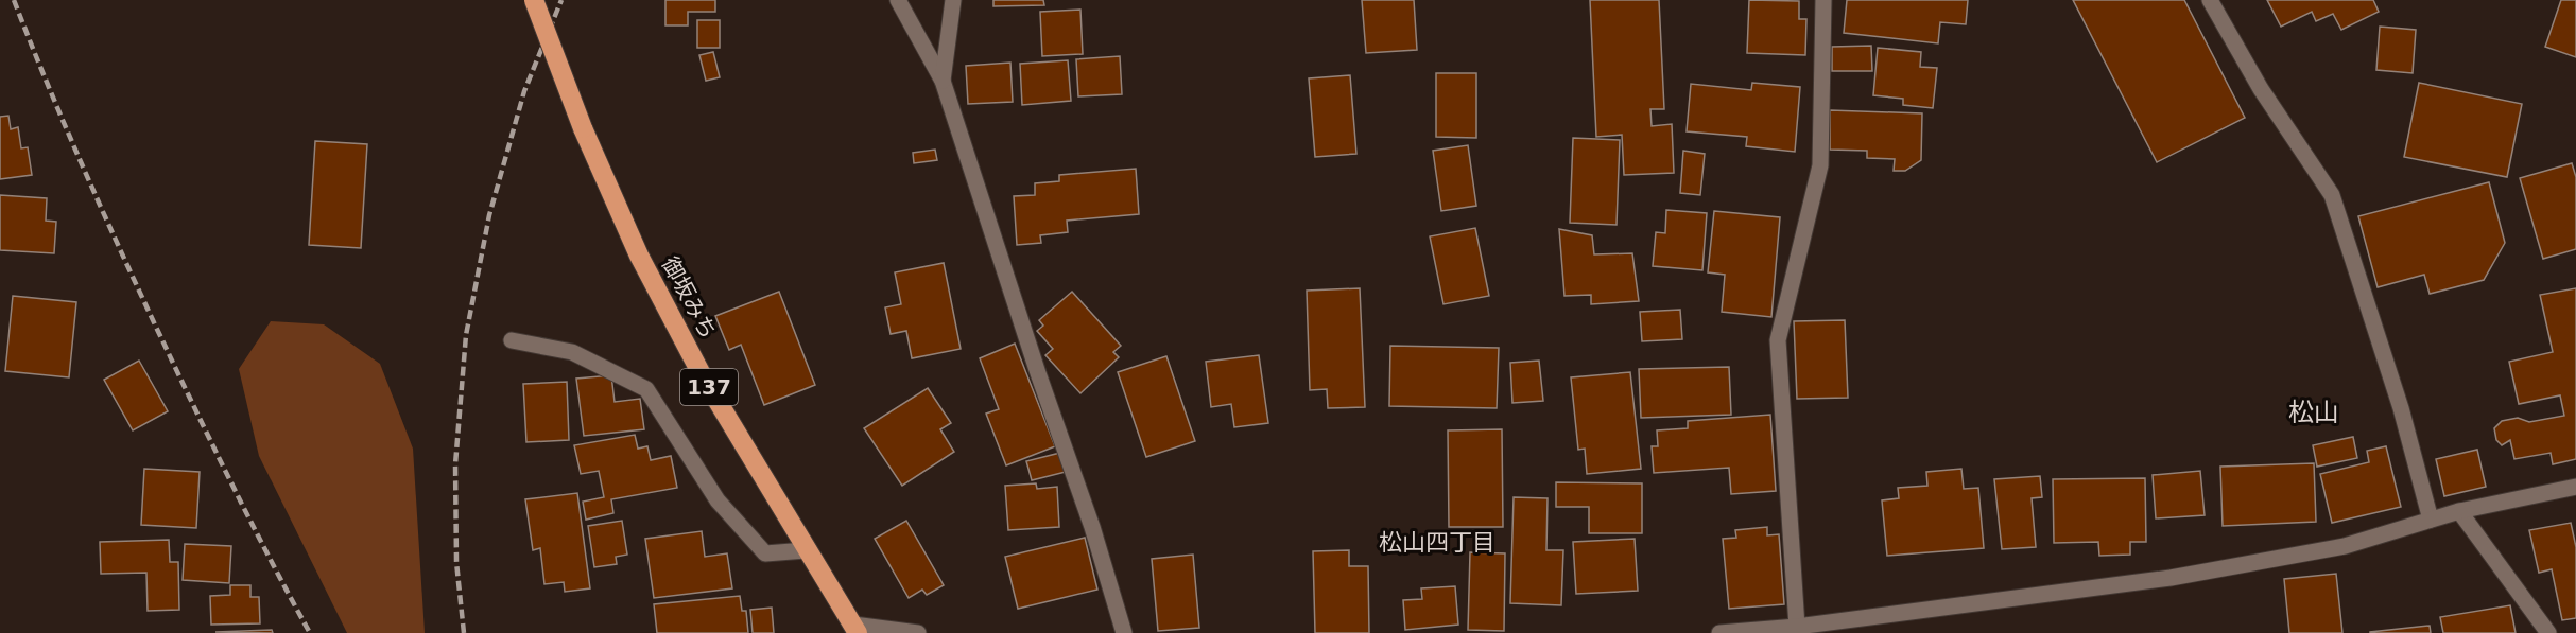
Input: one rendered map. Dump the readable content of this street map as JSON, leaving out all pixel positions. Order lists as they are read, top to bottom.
{
  "streets": {
    "highway": ["御坂みち", "137"]
  },
  "districts": ["松山", "松山四丁目"]
}
